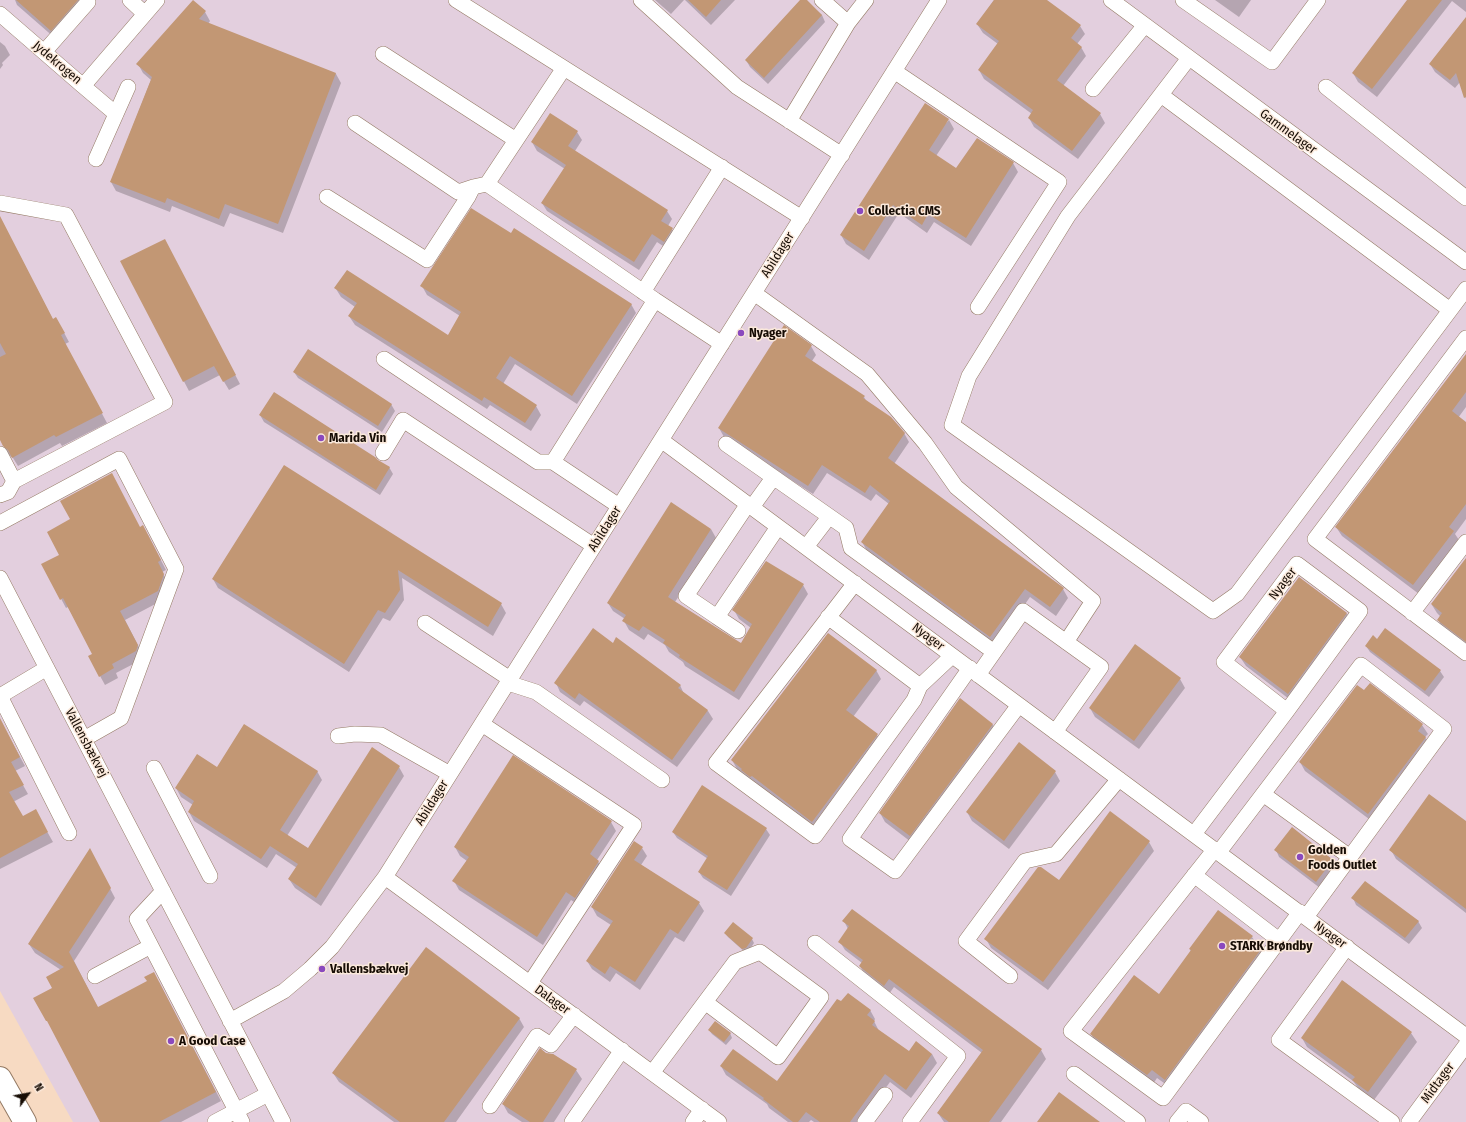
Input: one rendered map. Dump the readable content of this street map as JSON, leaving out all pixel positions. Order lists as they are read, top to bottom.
{
  "streets": {
    "street": [
      "Jydekrogen",
      "Gammelager",
      "Abildager",
      "Nyager",
      "Vallensbækvej",
      "Dalager",
      "Midtager"
    ]
  },
  "crossings": [
    ["Abildager", "Nyager"],
    ["Abildager", "Vallensbækvej"],
    ["Abildager", "Dalager"]
  ],
  "places": [
    "Collectia CMS",
    "Nyager",
    "Marida Vin",
    "Golden Foods Outlet",
    "STARK Brøndby",
    "Vallensbækvej",
    "A Good Case"
  ],
  "north": "top right"
}
